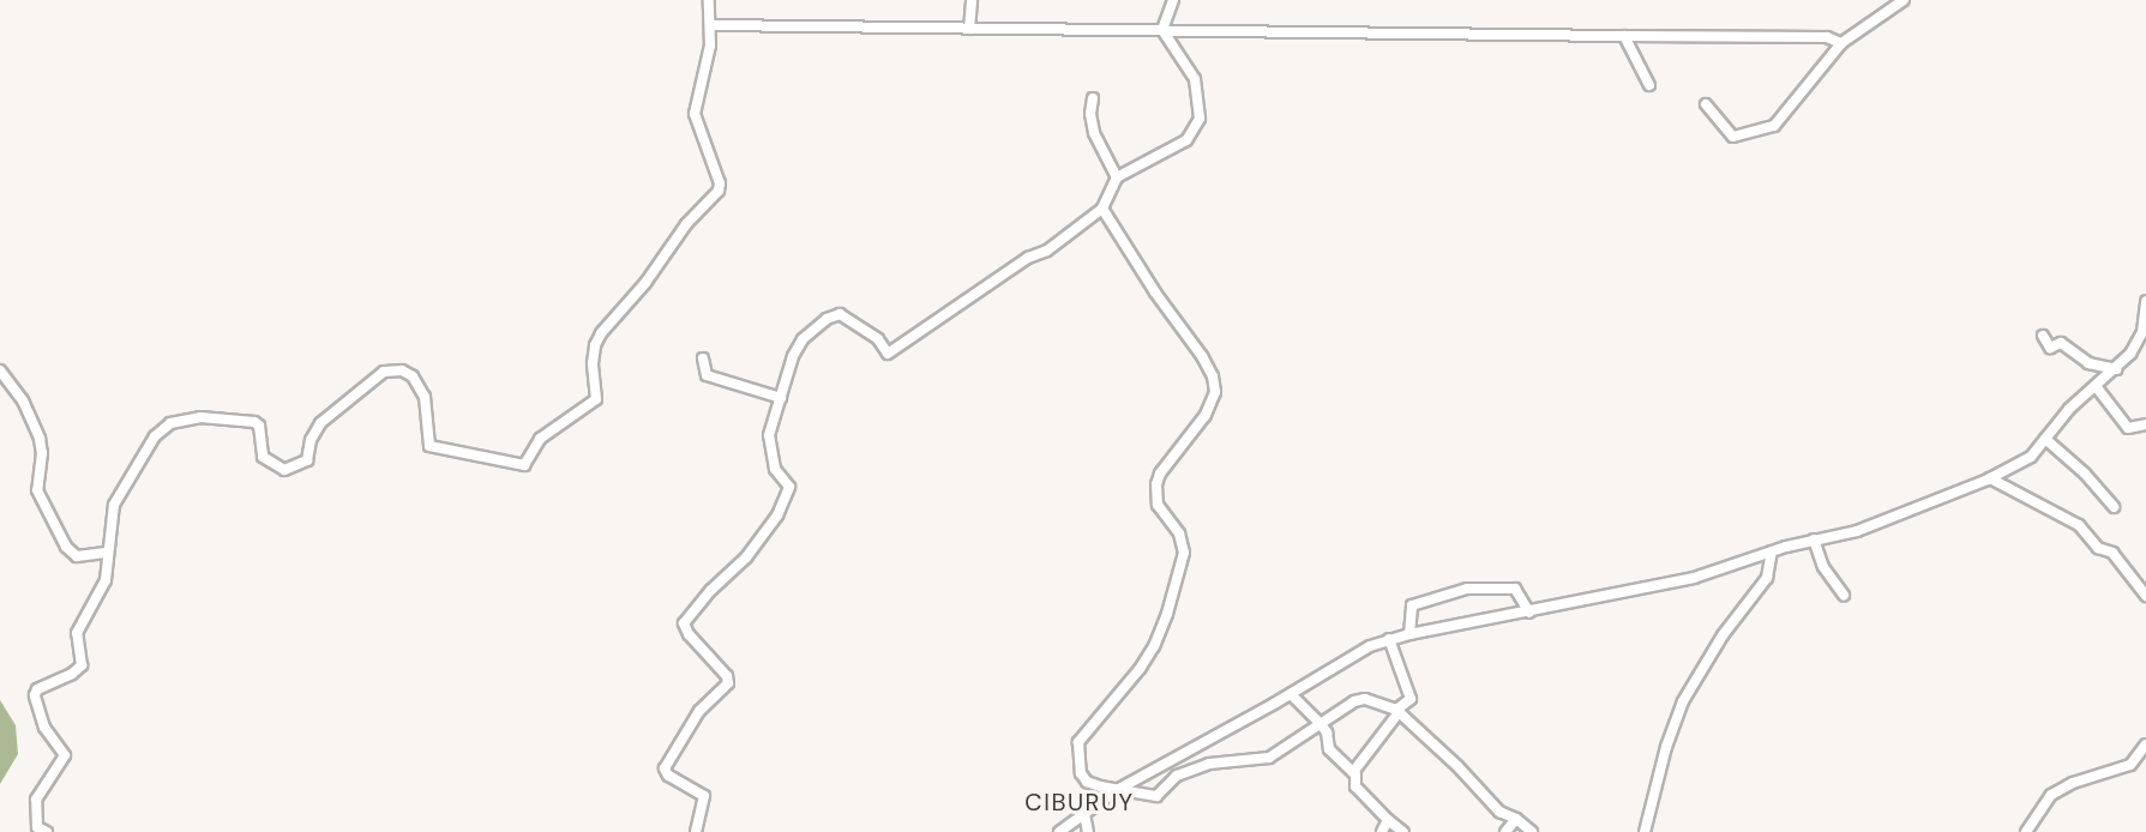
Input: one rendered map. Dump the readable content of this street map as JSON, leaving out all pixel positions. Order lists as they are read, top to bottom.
{
  "districts": ["CIBURUY"]
}
